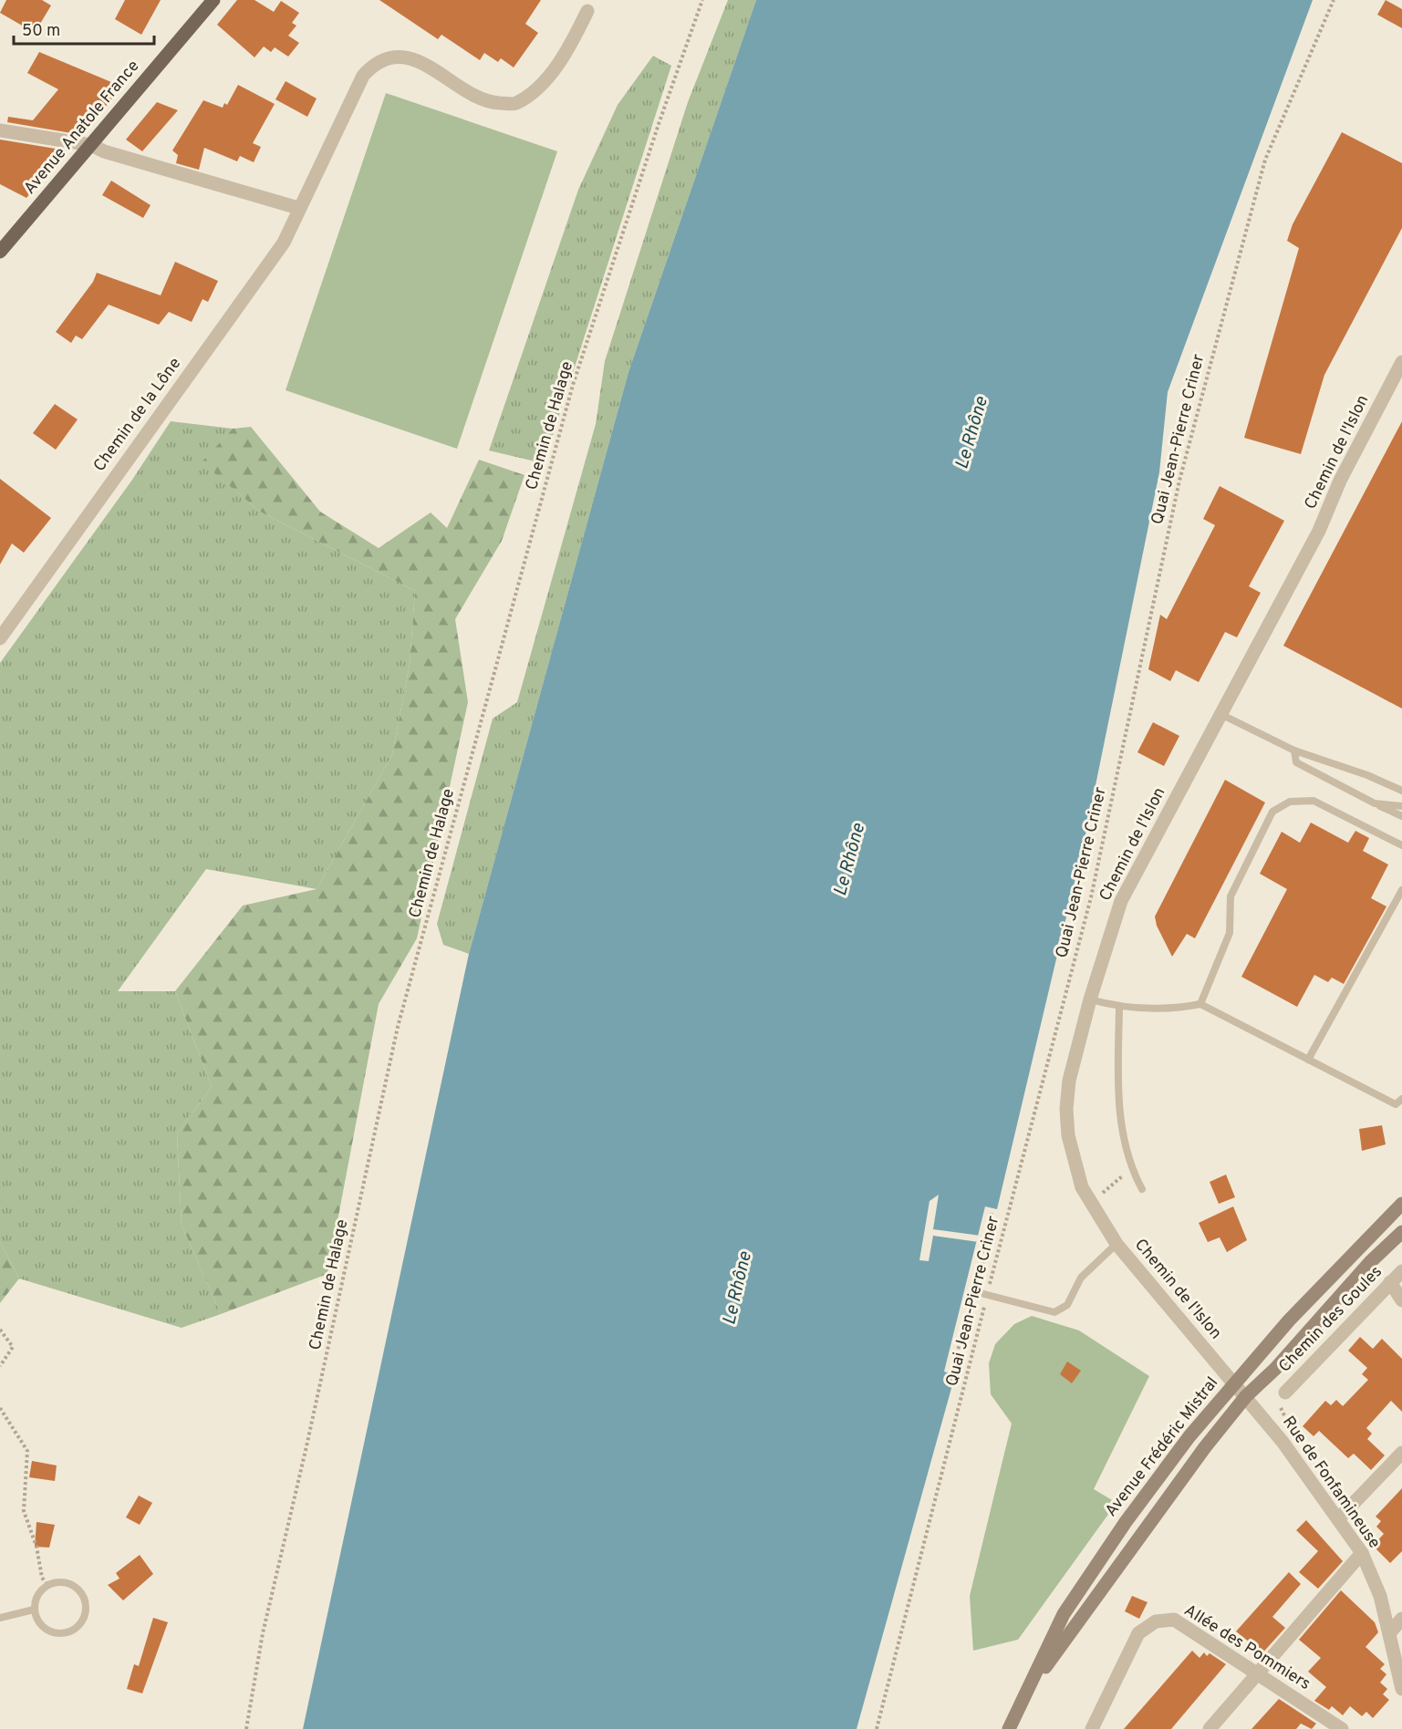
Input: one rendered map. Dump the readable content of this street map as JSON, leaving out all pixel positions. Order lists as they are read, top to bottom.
{
  "streets": {
    "main road": ["Avenue Anatole France", "Avenue Frédéric Mistral"],
    "street": [
      "Chemin de la Lône",
      "Chemin de l'Islon",
      "Chemin des Goules",
      "Rue de Fonfamineuse",
      "Allée des Pommiers"
    ],
    "path": ["Chemin de Halage", "Quai Jean-Pierre Criner"]
  },
  "crossings": [
    ["Chemin de l'Islon", "Avenue Frédéric Mistral"],
    ["Chemin de l'Islon", "Rue de Fonfamineuse"],
    ["Avenue Frédéric Mistral", "Rue de Fonfamineuse"]
  ],
  "water": ["Le Rhône"],
  "scale_bar": "50 m"
}
